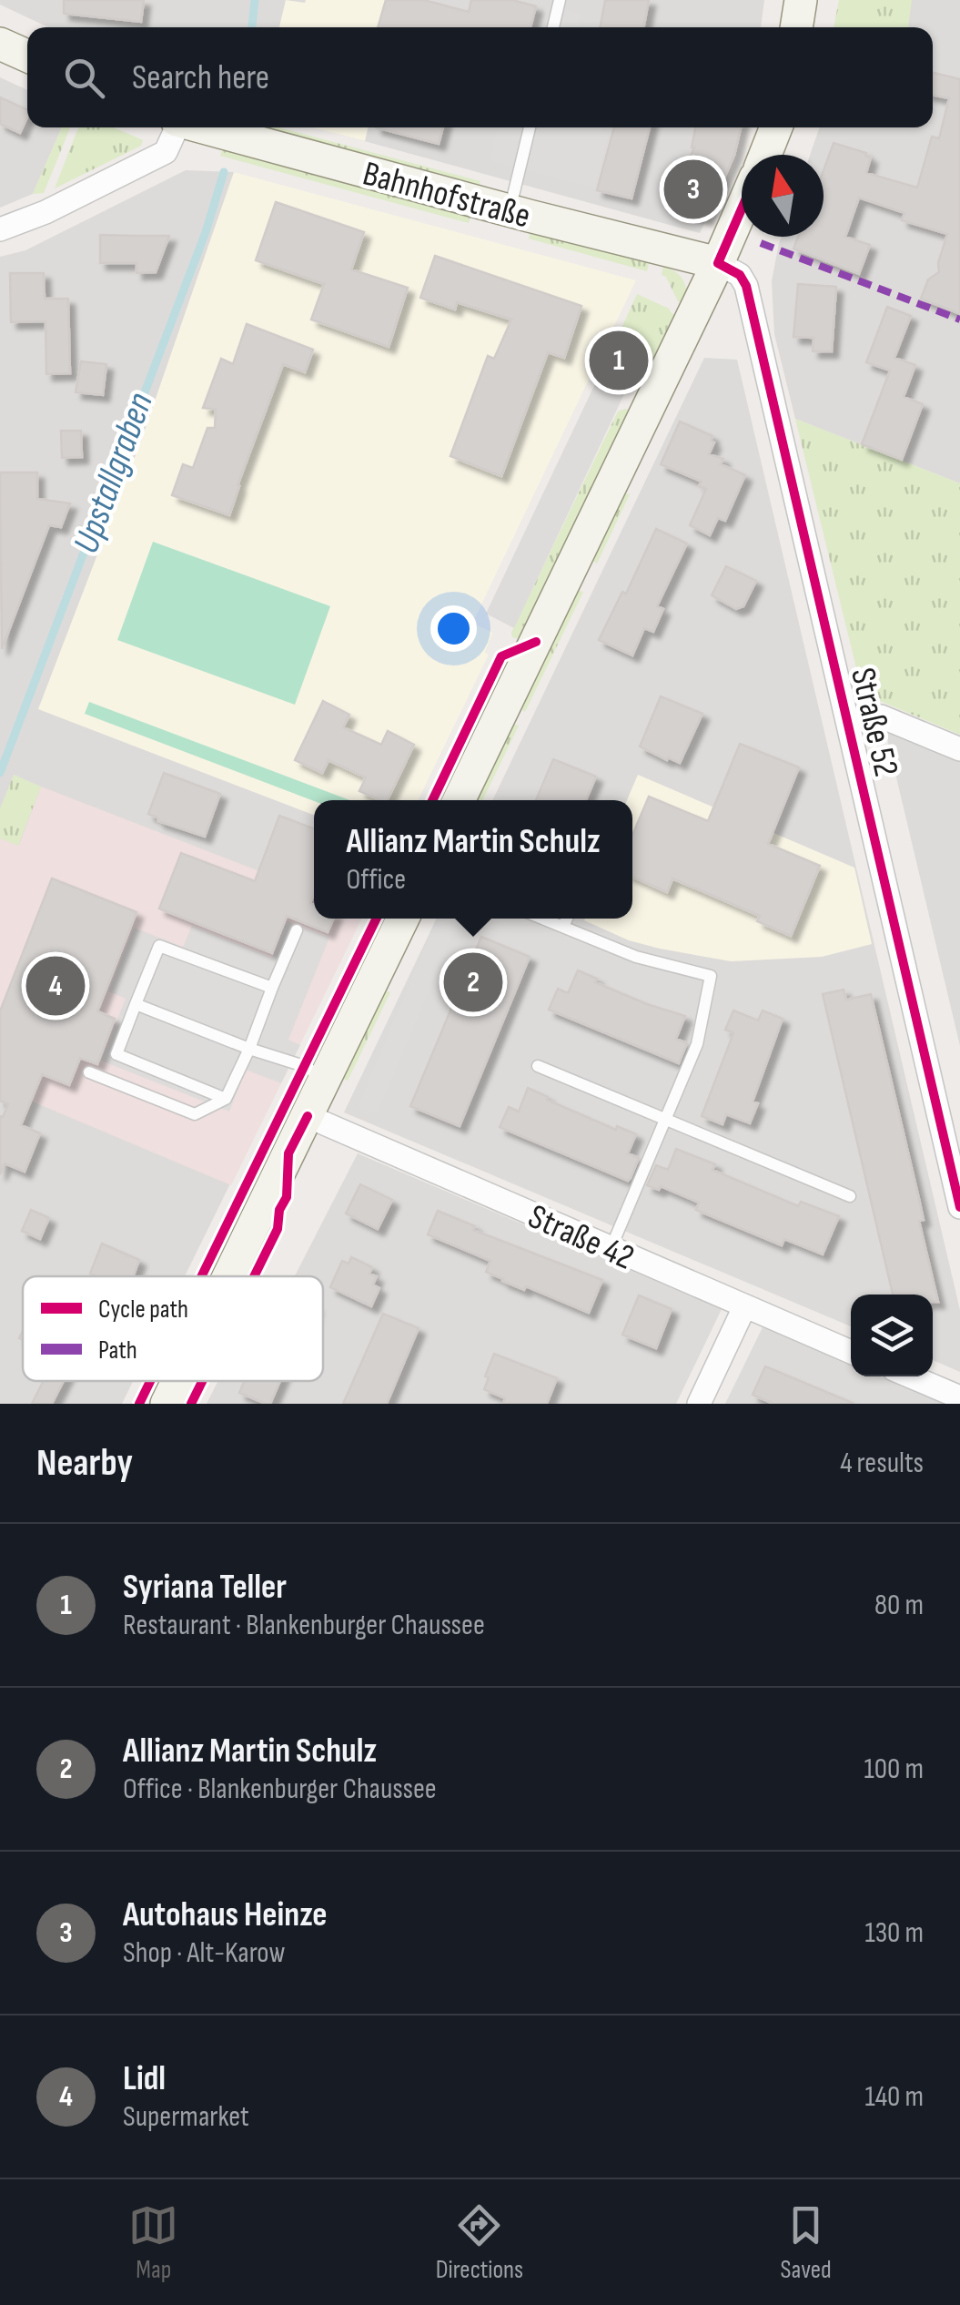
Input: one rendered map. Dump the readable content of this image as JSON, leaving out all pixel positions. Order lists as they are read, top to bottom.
{
  "streets": {
    "main road": ["Bahnhofstraße"],
    "street": ["Straße 52", "Straße 42"]
  },
  "crossings": [
    ["Bahnhofstraße", "Straße 52"]
  ],
  "water": ["Upstallgraben"],
  "legend": ["Cycle path", "Path"],
  "north": "top",
  "page": {
    "search": "Search here",
    "pins": [
      "3",
      "1",
      "2",
      "4"
    ],
    "popup": ["Allianz Martin Schulz", "Office"],
    "heading": ["Nearby", "4 results"],
    "list": [
      {
        "mark": "1",
        "name": "Syriana Teller",
        "note": "Restaurant · Blankenburger Chaussee",
        "value": "80 m"
      },
      {
        "mark": "2",
        "name": "Allianz Martin Schulz",
        "note": "Office · Blankenburger Chaussee",
        "value": "100 m"
      },
      {
        "mark": "3",
        "name": "Autohaus Heinze",
        "note": "Shop · Alt-Karow",
        "value": "130 m"
      },
      {
        "mark": "4",
        "name": "Lidl",
        "note": "Supermarket",
        "value": "140 m"
      }
    ],
    "nav": ["Map", "Directions", "Saved"]
  }
}
